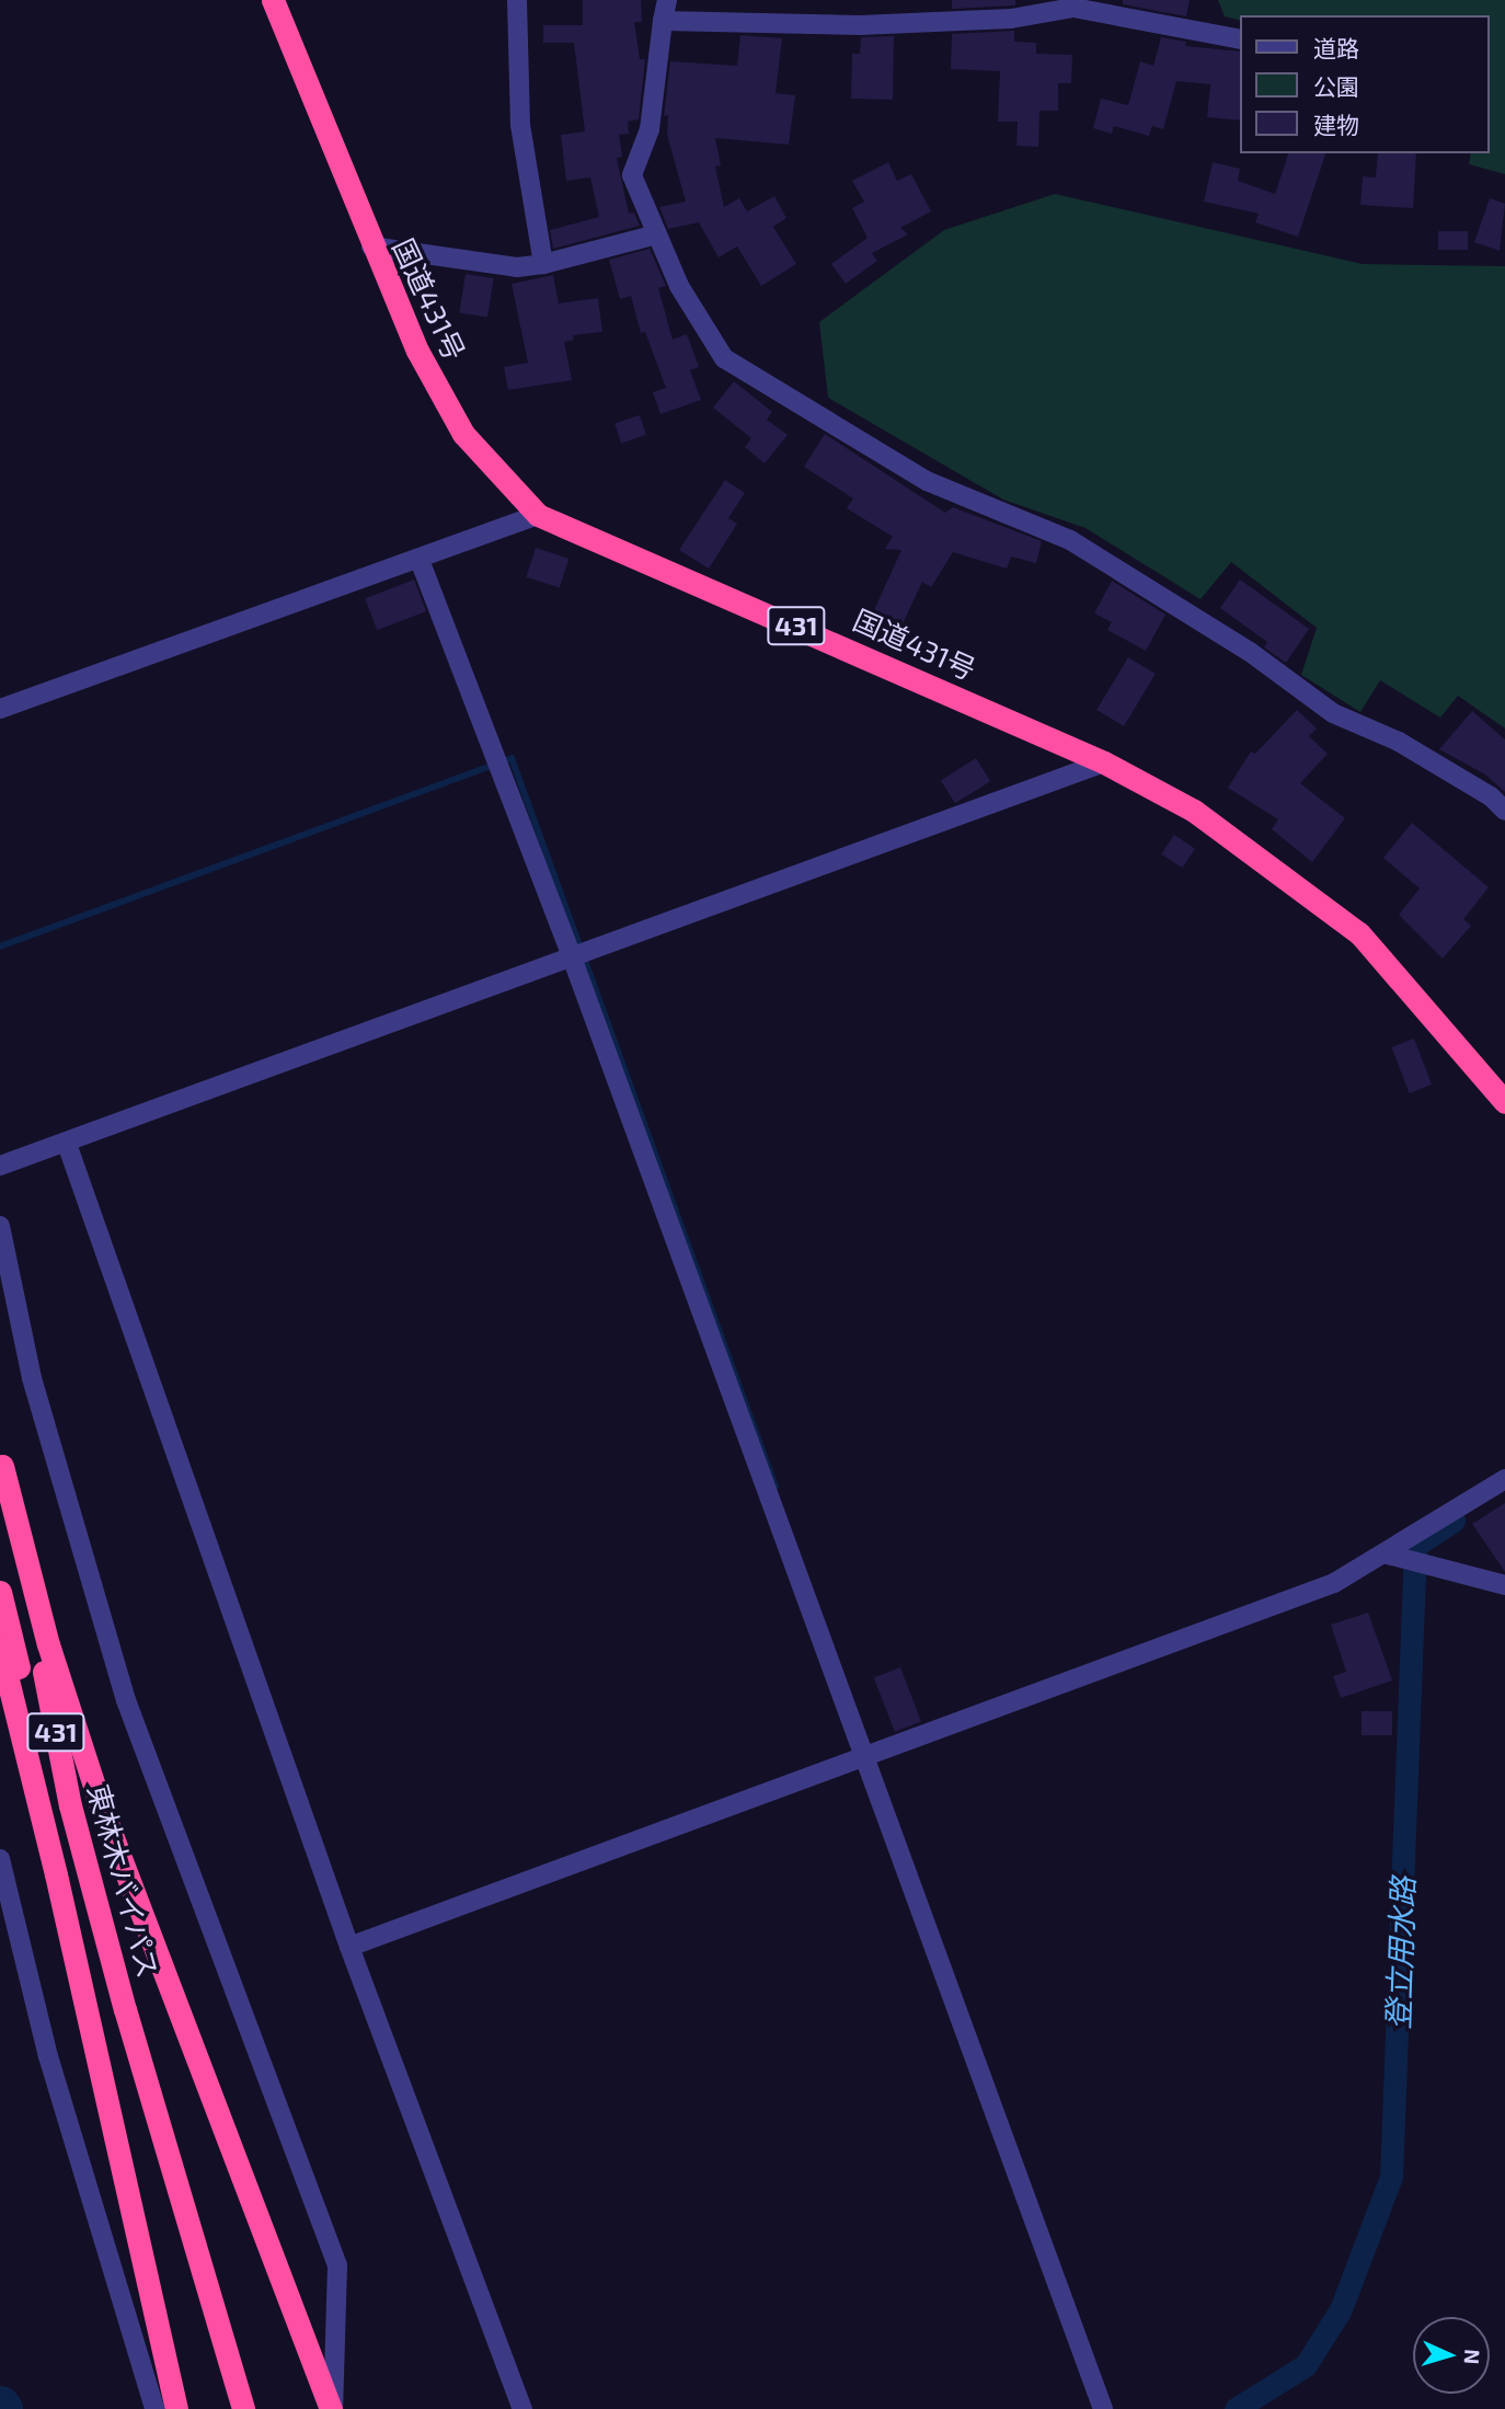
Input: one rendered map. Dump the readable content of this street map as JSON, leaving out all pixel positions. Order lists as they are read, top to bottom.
{
  "streets": {
    "highway": ["国道431号", "431", "東林木バイパス"]
  },
  "water": ["登立用水路"],
  "legend": ["道路", "公園", "建物"],
  "north": "right"
}
